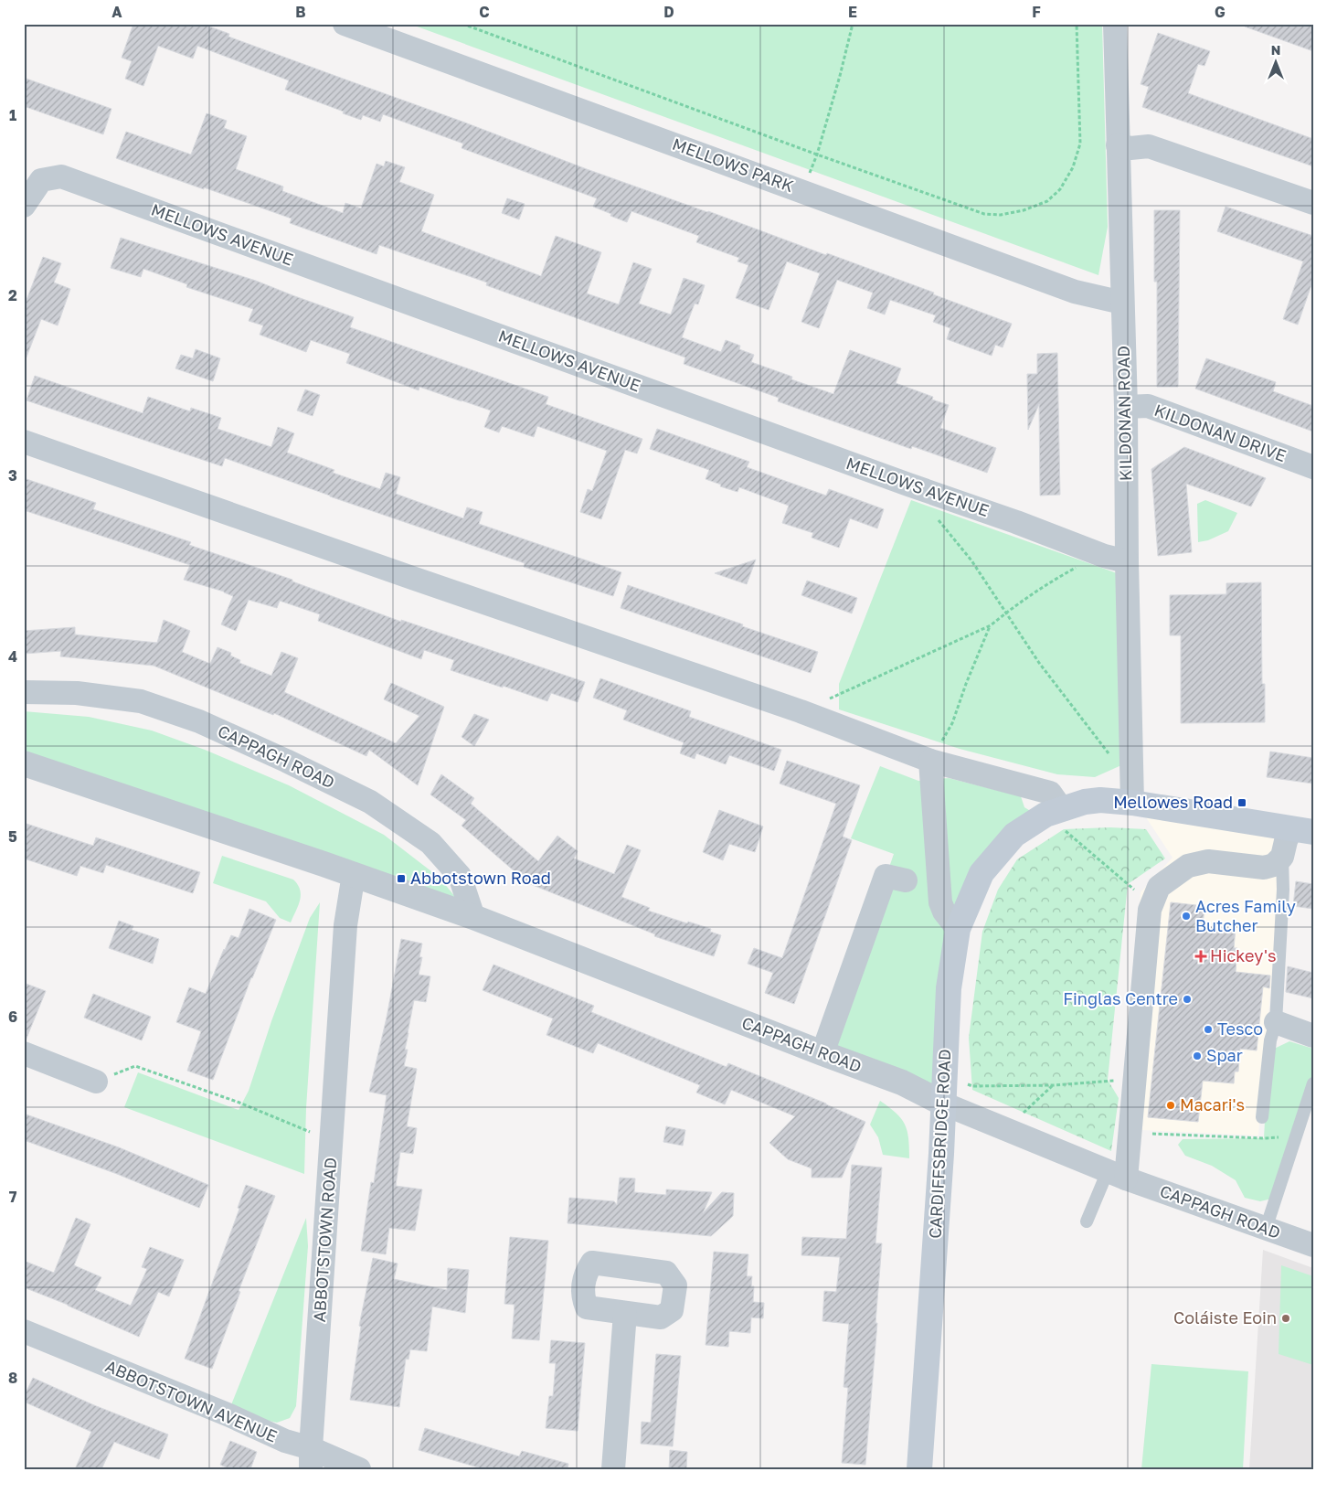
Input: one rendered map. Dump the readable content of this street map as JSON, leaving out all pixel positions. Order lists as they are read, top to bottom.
{
  "streets": {
    "main road": ["CARDIFFSBRIDGE ROAD"],
    "street": [
      "MELLOWS PARK",
      "MELLOWS AVENUE",
      "KILDONAN ROAD",
      "KILDONAN DRIVE",
      "CAPPAGH ROAD",
      "ABBOTSTOWN ROAD",
      "ABBOTSTOWN AVENUE"
    ]
  },
  "crossings": [
    ["MELLOWS PARK", "KILDONAN ROAD"],
    ["MELLOWS AVENUE", "KILDONAN ROAD"],
    ["KILDONAN ROAD", "KILDONAN DRIVE"],
    ["CAPPAGH ROAD", "CARDIFFSBRIDGE ROAD"],
    ["CAPPAGH ROAD", "ABBOTSTOWN ROAD"],
    ["ABBOTSTOWN ROAD", "ABBOTSTOWN AVENUE"]
  ],
  "places": {
    "transit": ["Mellowes Road", "Abbotstown Road"],
    "other": [
      "Acres Family Butcher",
      "Finglas Centre",
      "Tesco",
      "Spar",
      "Macari's",
      "Coláiste Eoin"
    ],
    "health": ["Hickey's"]
  },
  "north": "top",
  "grid": {
    "columns": [
      "A",
      "B",
      "C",
      "D",
      "E",
      "F",
      "G"
    ],
    "rows": [
      "1",
      "2",
      "3",
      "4",
      "5",
      "6",
      "7",
      "8"
    ]
  }
}
